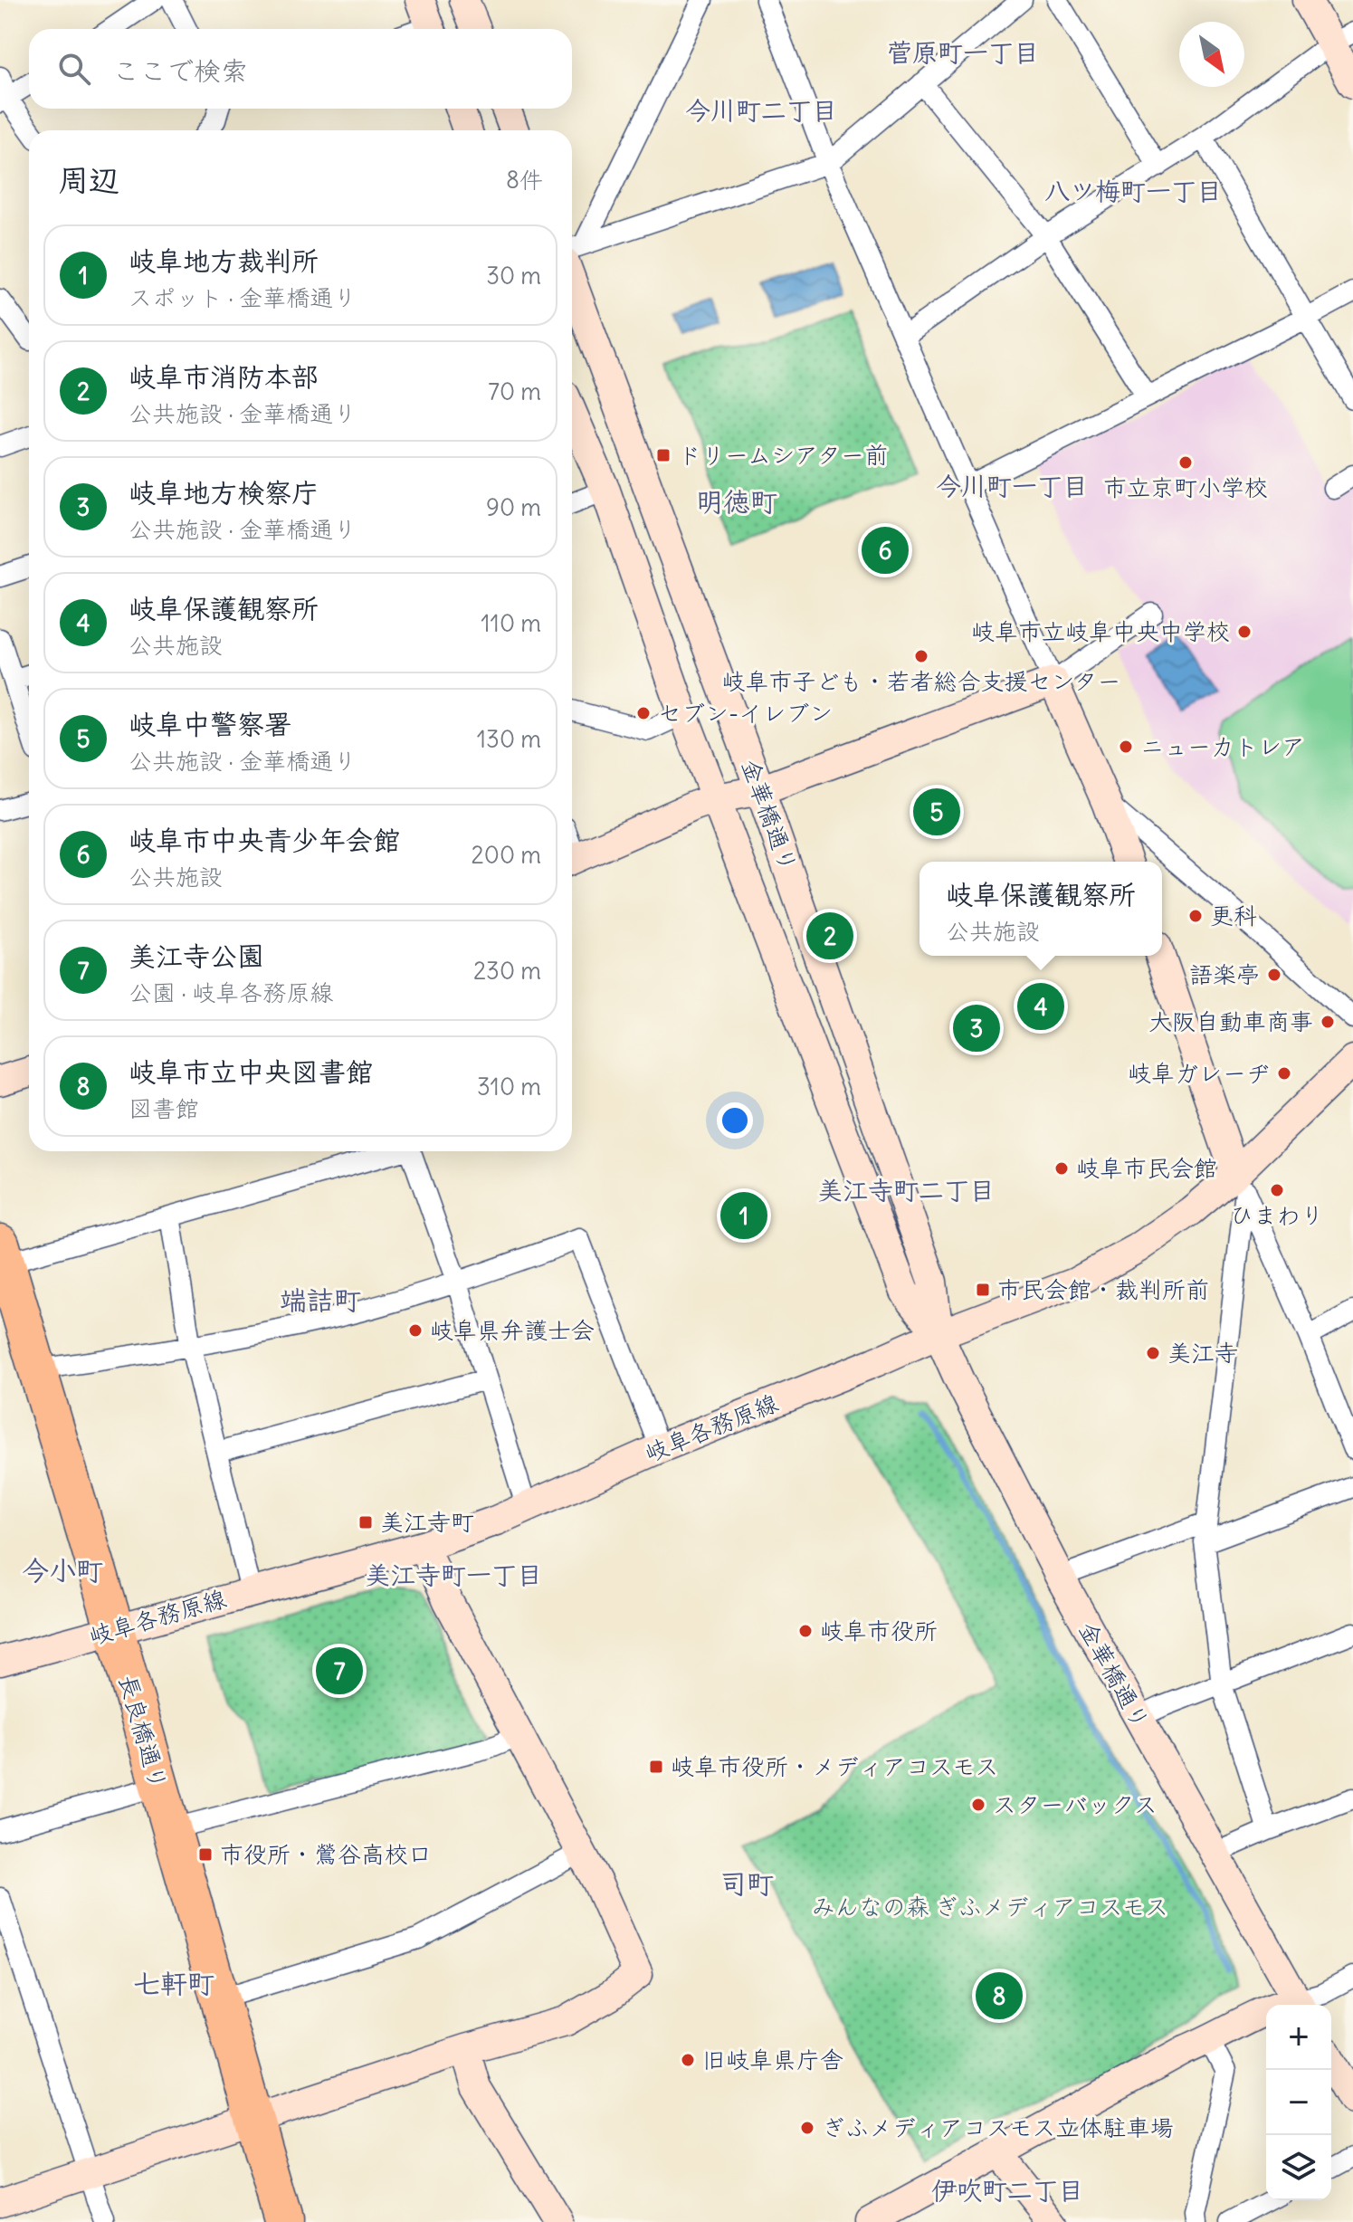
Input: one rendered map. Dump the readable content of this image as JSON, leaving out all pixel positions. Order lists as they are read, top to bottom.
{
  "streets": {
    "highway": ["長良橋通り"],
    "street": ["金華橋通り", "岐阜各務原線"]
  },
  "crossings": [
    ["金華橋通り", "岐阜各務原線"],
    ["岐阜各務原線", "長良橋通り"]
  ],
  "districts": [
    "菅原町一丁目",
    "今川町二丁目",
    "八ツ梅町一丁目",
    "今川町一丁目",
    "明徳町",
    "美江寺町二丁目",
    "端詰町",
    "今小町",
    "美江寺町一丁目",
    "司町",
    "七軒町",
    "伊吹町二丁目"
  ],
  "parks": ["みんなの森 ぎふメディアコスモス"],
  "places": {
    "transit": [
      "ドリームシアター前",
      "市民会館・裁判所前",
      "美江寺町",
      "岐阜市役所・メディアコスモス",
      "市役所・鶯谷高校口"
    ],
    "other": [
      "市立京町小学校",
      "岐阜市立岐阜中央中学校",
      "岐阜市子ども・若者総合支援センター",
      "セブン-イレブン",
      "ニューカトレア",
      "更科",
      "語楽亭",
      "大阪自動車商事",
      "岐阜ガレーヂ",
      "岐阜市民会館",
      "ひまわり",
      "岐阜県弁護士会",
      "美江寺",
      "岐阜市役所",
      "スターバックス",
      "旧岐阜県庁舎",
      "ぎふメディアコスモス立体駐車場"
    ]
  },
  "north": "bottom right",
  "page": {
    "search": "ここで検索",
    "heading": ["周辺", "8件"],
    "list": [
      {
        "mark": "1",
        "name": "岐阜地方裁判所",
        "note": "スポット · 金華橋通り",
        "value": "30 m"
      },
      {
        "mark": "2",
        "name": "岐阜市消防本部",
        "note": "公共施設 · 金華橋通り",
        "value": "70 m"
      },
      {
        "mark": "3",
        "name": "岐阜地方検察庁",
        "note": "公共施設 · 金華橋通り",
        "value": "90 m"
      },
      {
        "mark": "4",
        "name": "岐阜保護観察所",
        "note": "公共施設",
        "value": "110 m"
      },
      {
        "mark": "5",
        "name": "岐阜中警察署",
        "note": "公共施設 · 金華橋通り",
        "value": "130 m"
      },
      {
        "mark": "6",
        "name": "岐阜市中央青少年会館",
        "note": "公共施設",
        "value": "200 m"
      },
      {
        "mark": "7",
        "name": "美江寺公園",
        "note": "公園 · 岐阜各務原線",
        "value": "230 m"
      },
      {
        "mark": "8",
        "name": "岐阜市立中央図書館",
        "note": "図書館",
        "value": "310 m"
      }
    ],
    "pins": [
      "6",
      "5",
      "2",
      "4",
      "3",
      "1",
      "7",
      "8"
    ],
    "popup": ["岐阜保護観察所", "公共施設"],
    "map_buttons": ["+", "−"]
  }
}
